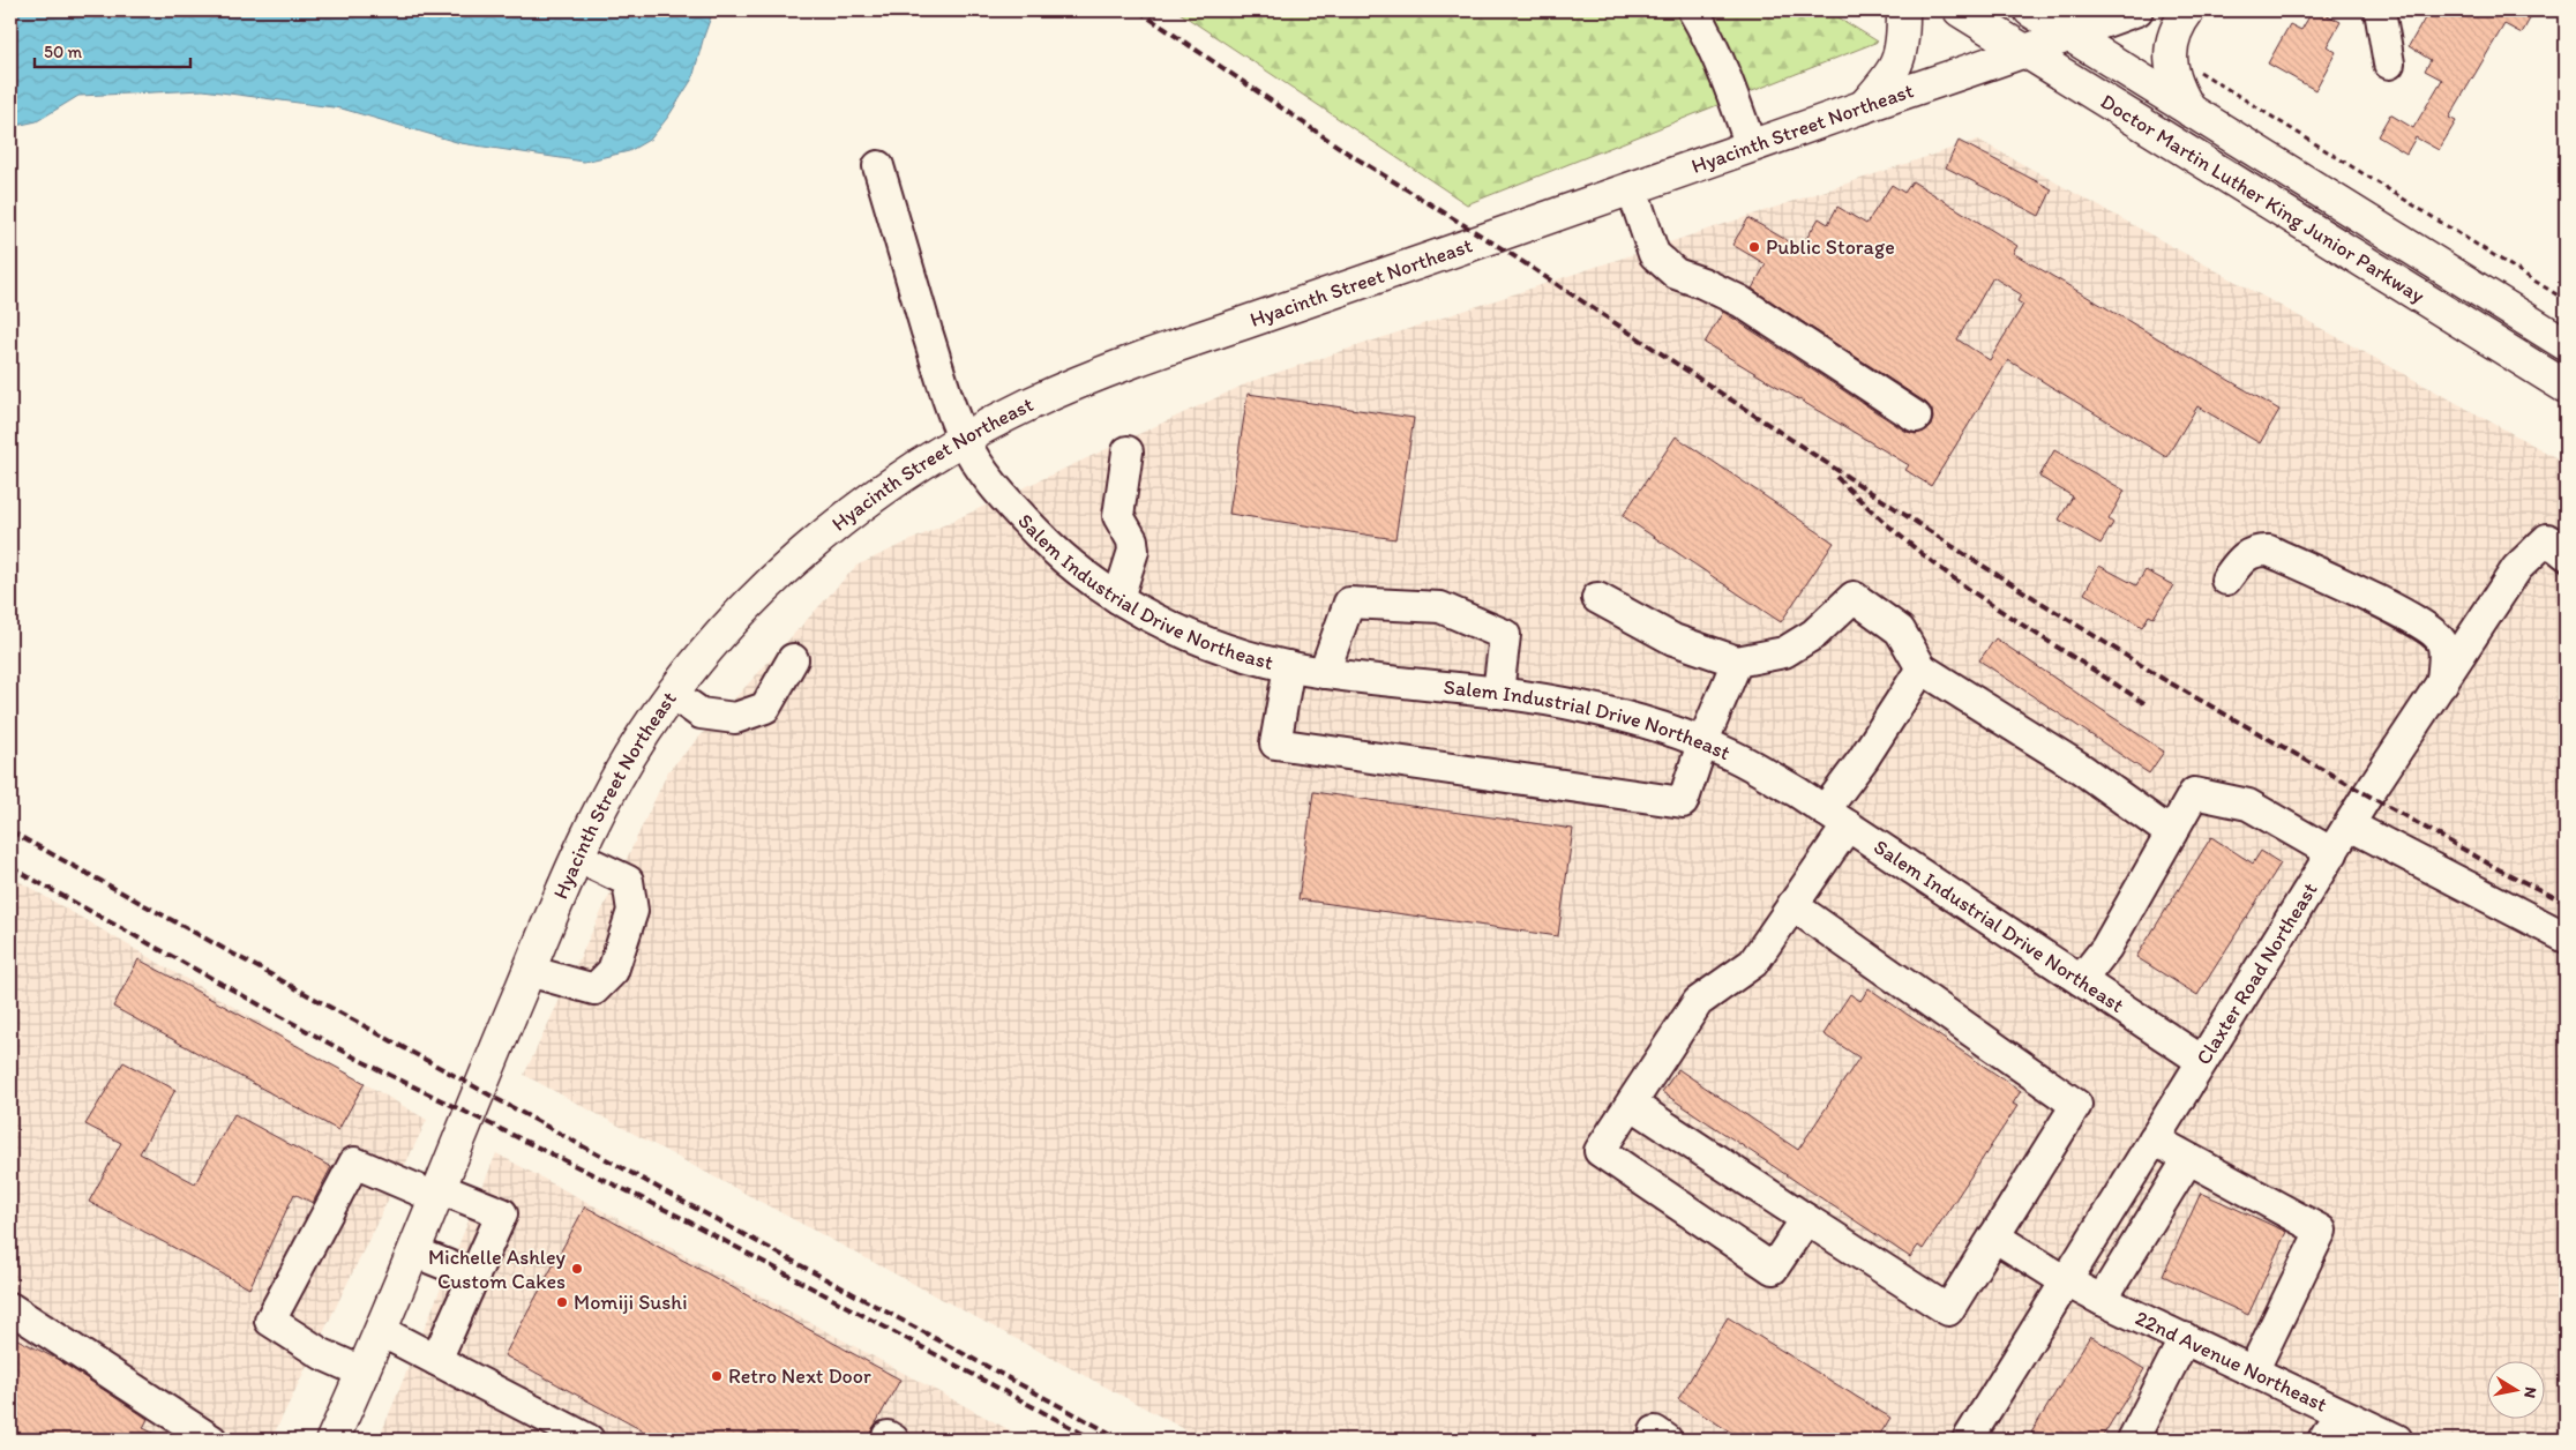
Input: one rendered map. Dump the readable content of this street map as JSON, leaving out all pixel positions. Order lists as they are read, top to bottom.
{
  "streets": {
    "main road": ["Hyacinth Street Northeast", "Doctor Martin Luther King Junior Parkway"],
    "street": ["Salem Industrial Drive Northeast", "Claxter Road Northeast", "22nd Avenue Northeast"]
  },
  "crossings": [
    ["Hyacinth Street Northeast", "Doctor Martin Luther King Junior Parkway"],
    ["Hyacinth Street Northeast", "Salem Industrial Drive Northeast"],
    ["Salem Industrial Drive Northeast", "Claxter Road Northeast"],
    ["Claxter Road Northeast", "22nd Avenue Northeast"]
  ],
  "places": [
    "Public Storage",
    "Michelle Ashley Custom Cakes",
    "Momiji Sushi",
    "Retro Next Door"
  ],
  "scale_bar": "50 m",
  "north": "right"
}
